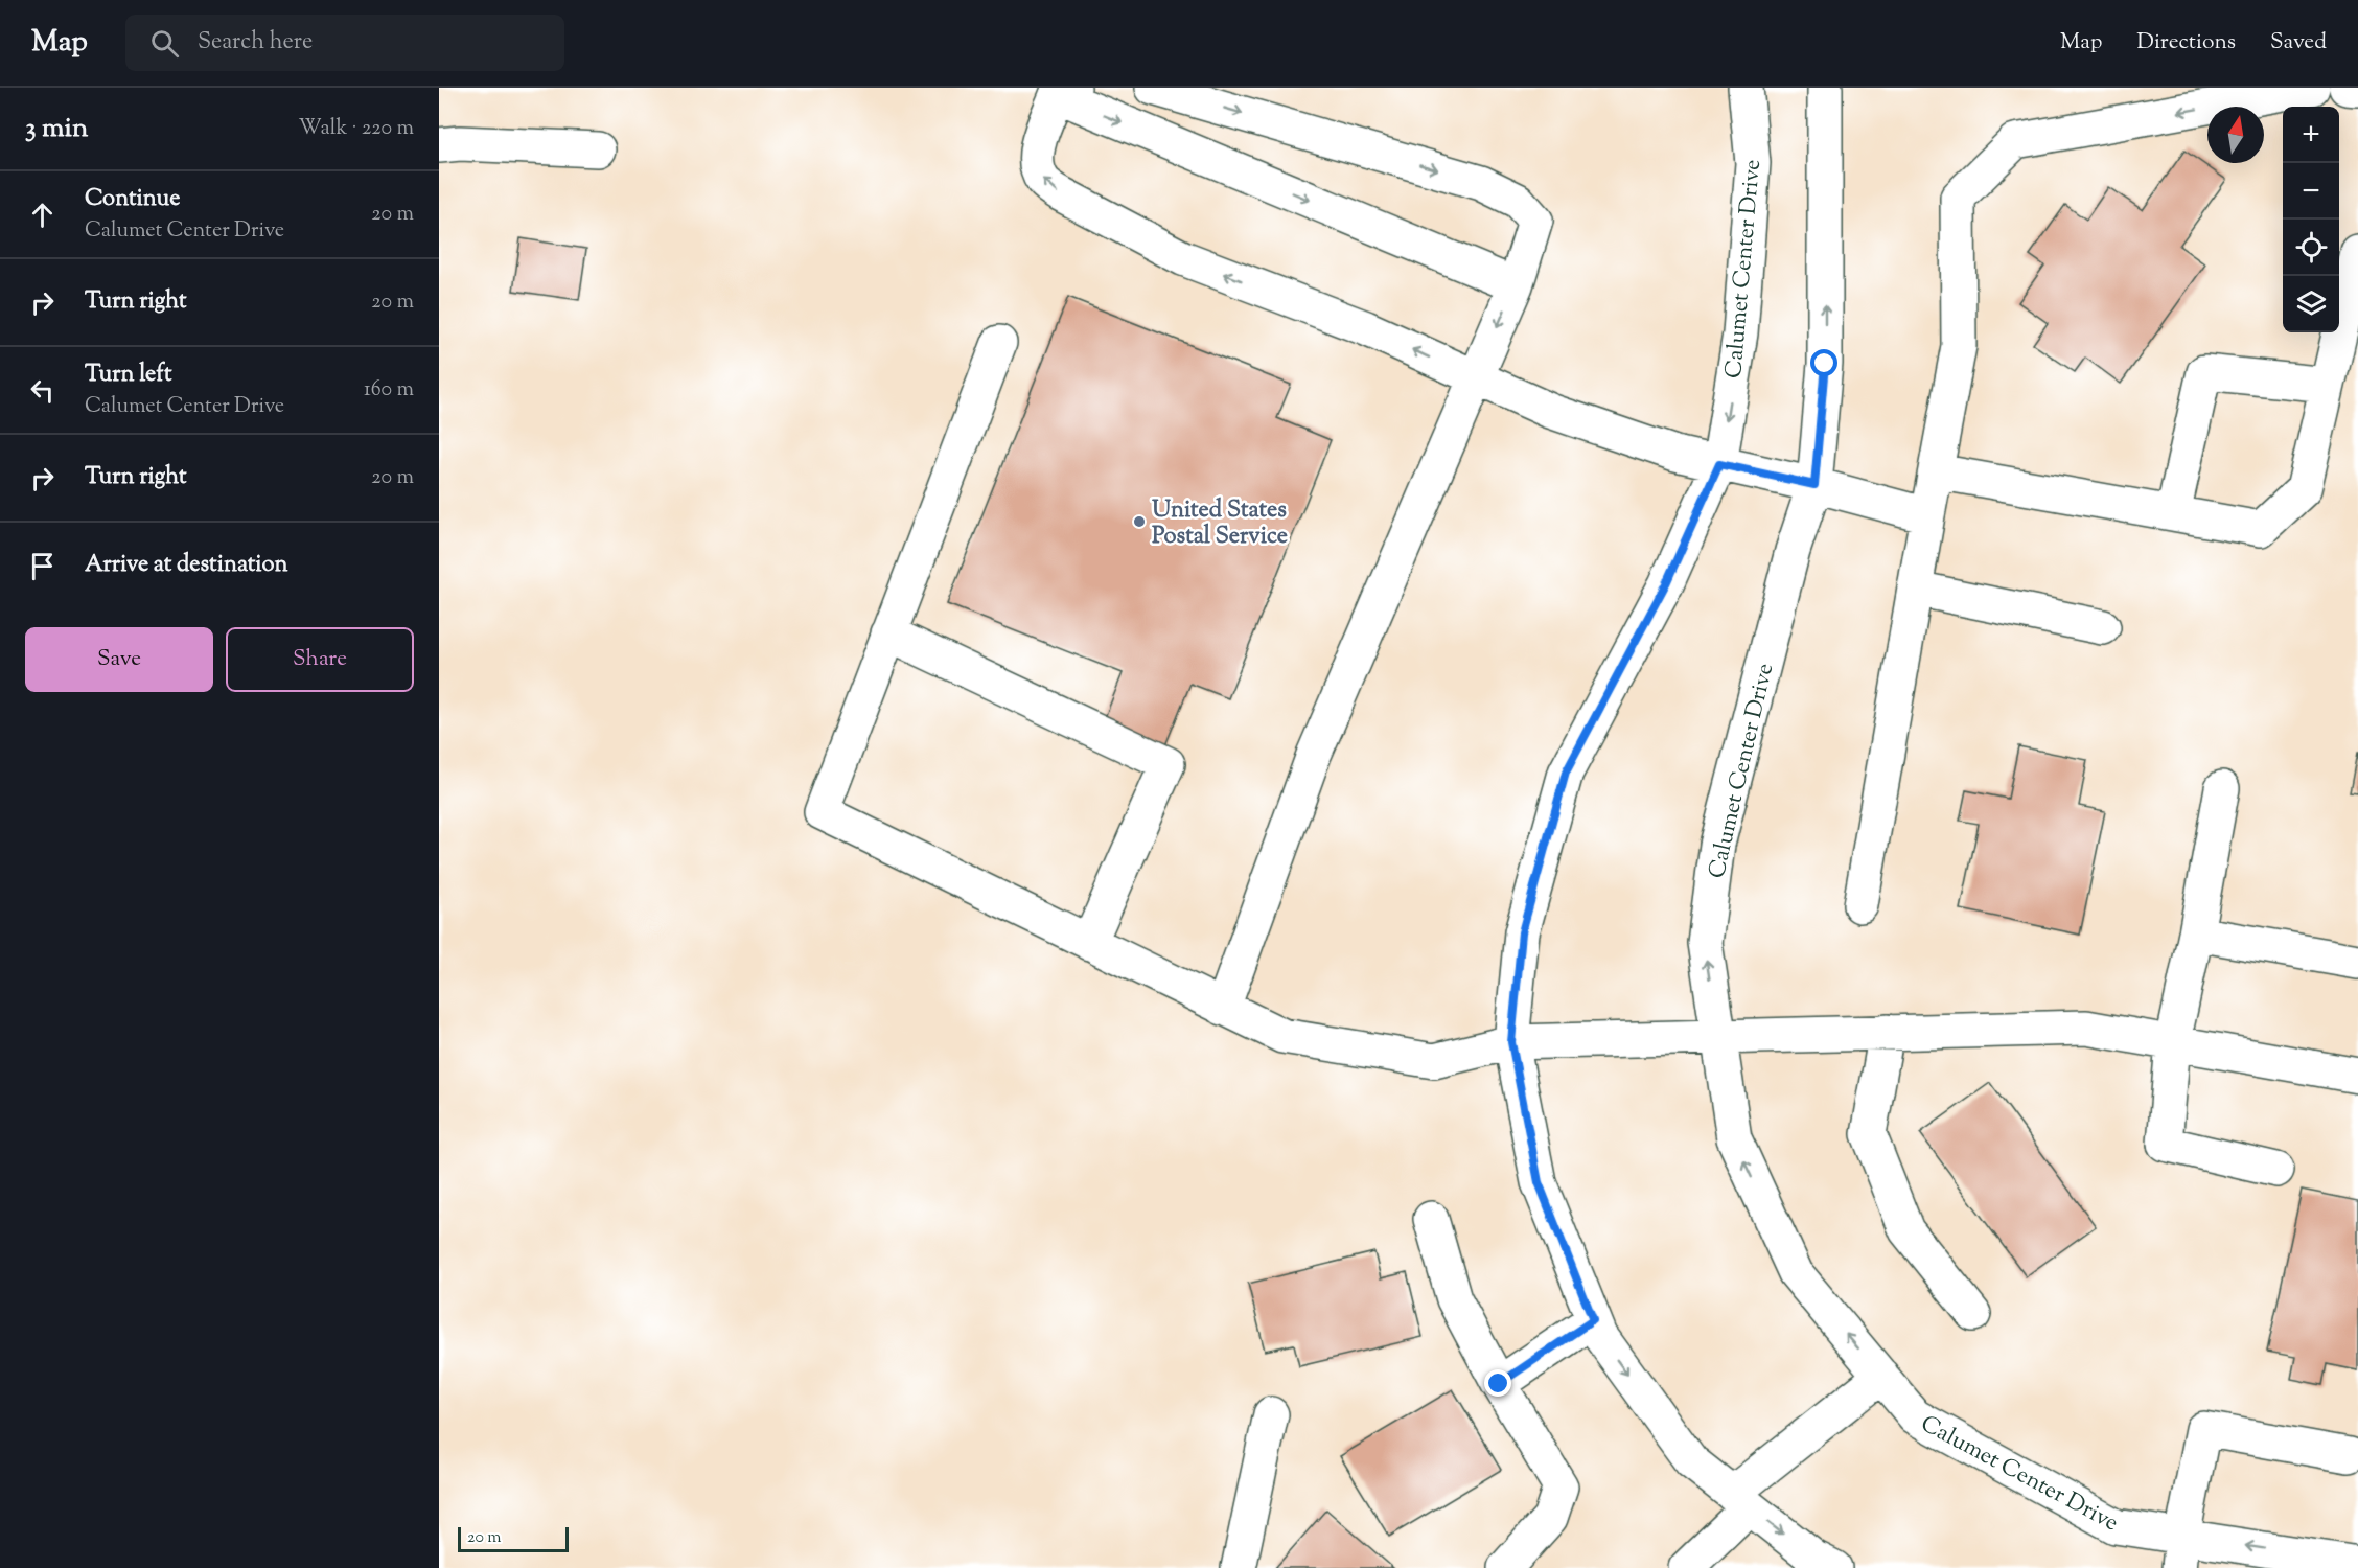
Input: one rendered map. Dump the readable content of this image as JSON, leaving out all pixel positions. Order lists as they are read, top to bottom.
{
  "streets": {
    "street": ["Calumet Center Drive"]
  },
  "places": ["United States Postal Service"],
  "scale_bar": "20 m",
  "north": "top",
  "page": {
    "header": "Map",
    "search": "Search here",
    "nav": ["Map", "Directions", "Saved"],
    "heading": ["3 min", "Walk · 220 m"],
    "map_buttons": ["+", "−"],
    "list": [
      ["Continue", "Calumet Center Drive", "20 m"],
      ["Turn right", "20 m"],
      ["Turn left", "Calumet Center Drive", "160 m"],
      ["Turn right", "20 m"],
      "Arrive at destination"
    ],
    "buttons": ["Save", "Share"],
    "scale": "20 m"
  }
}
